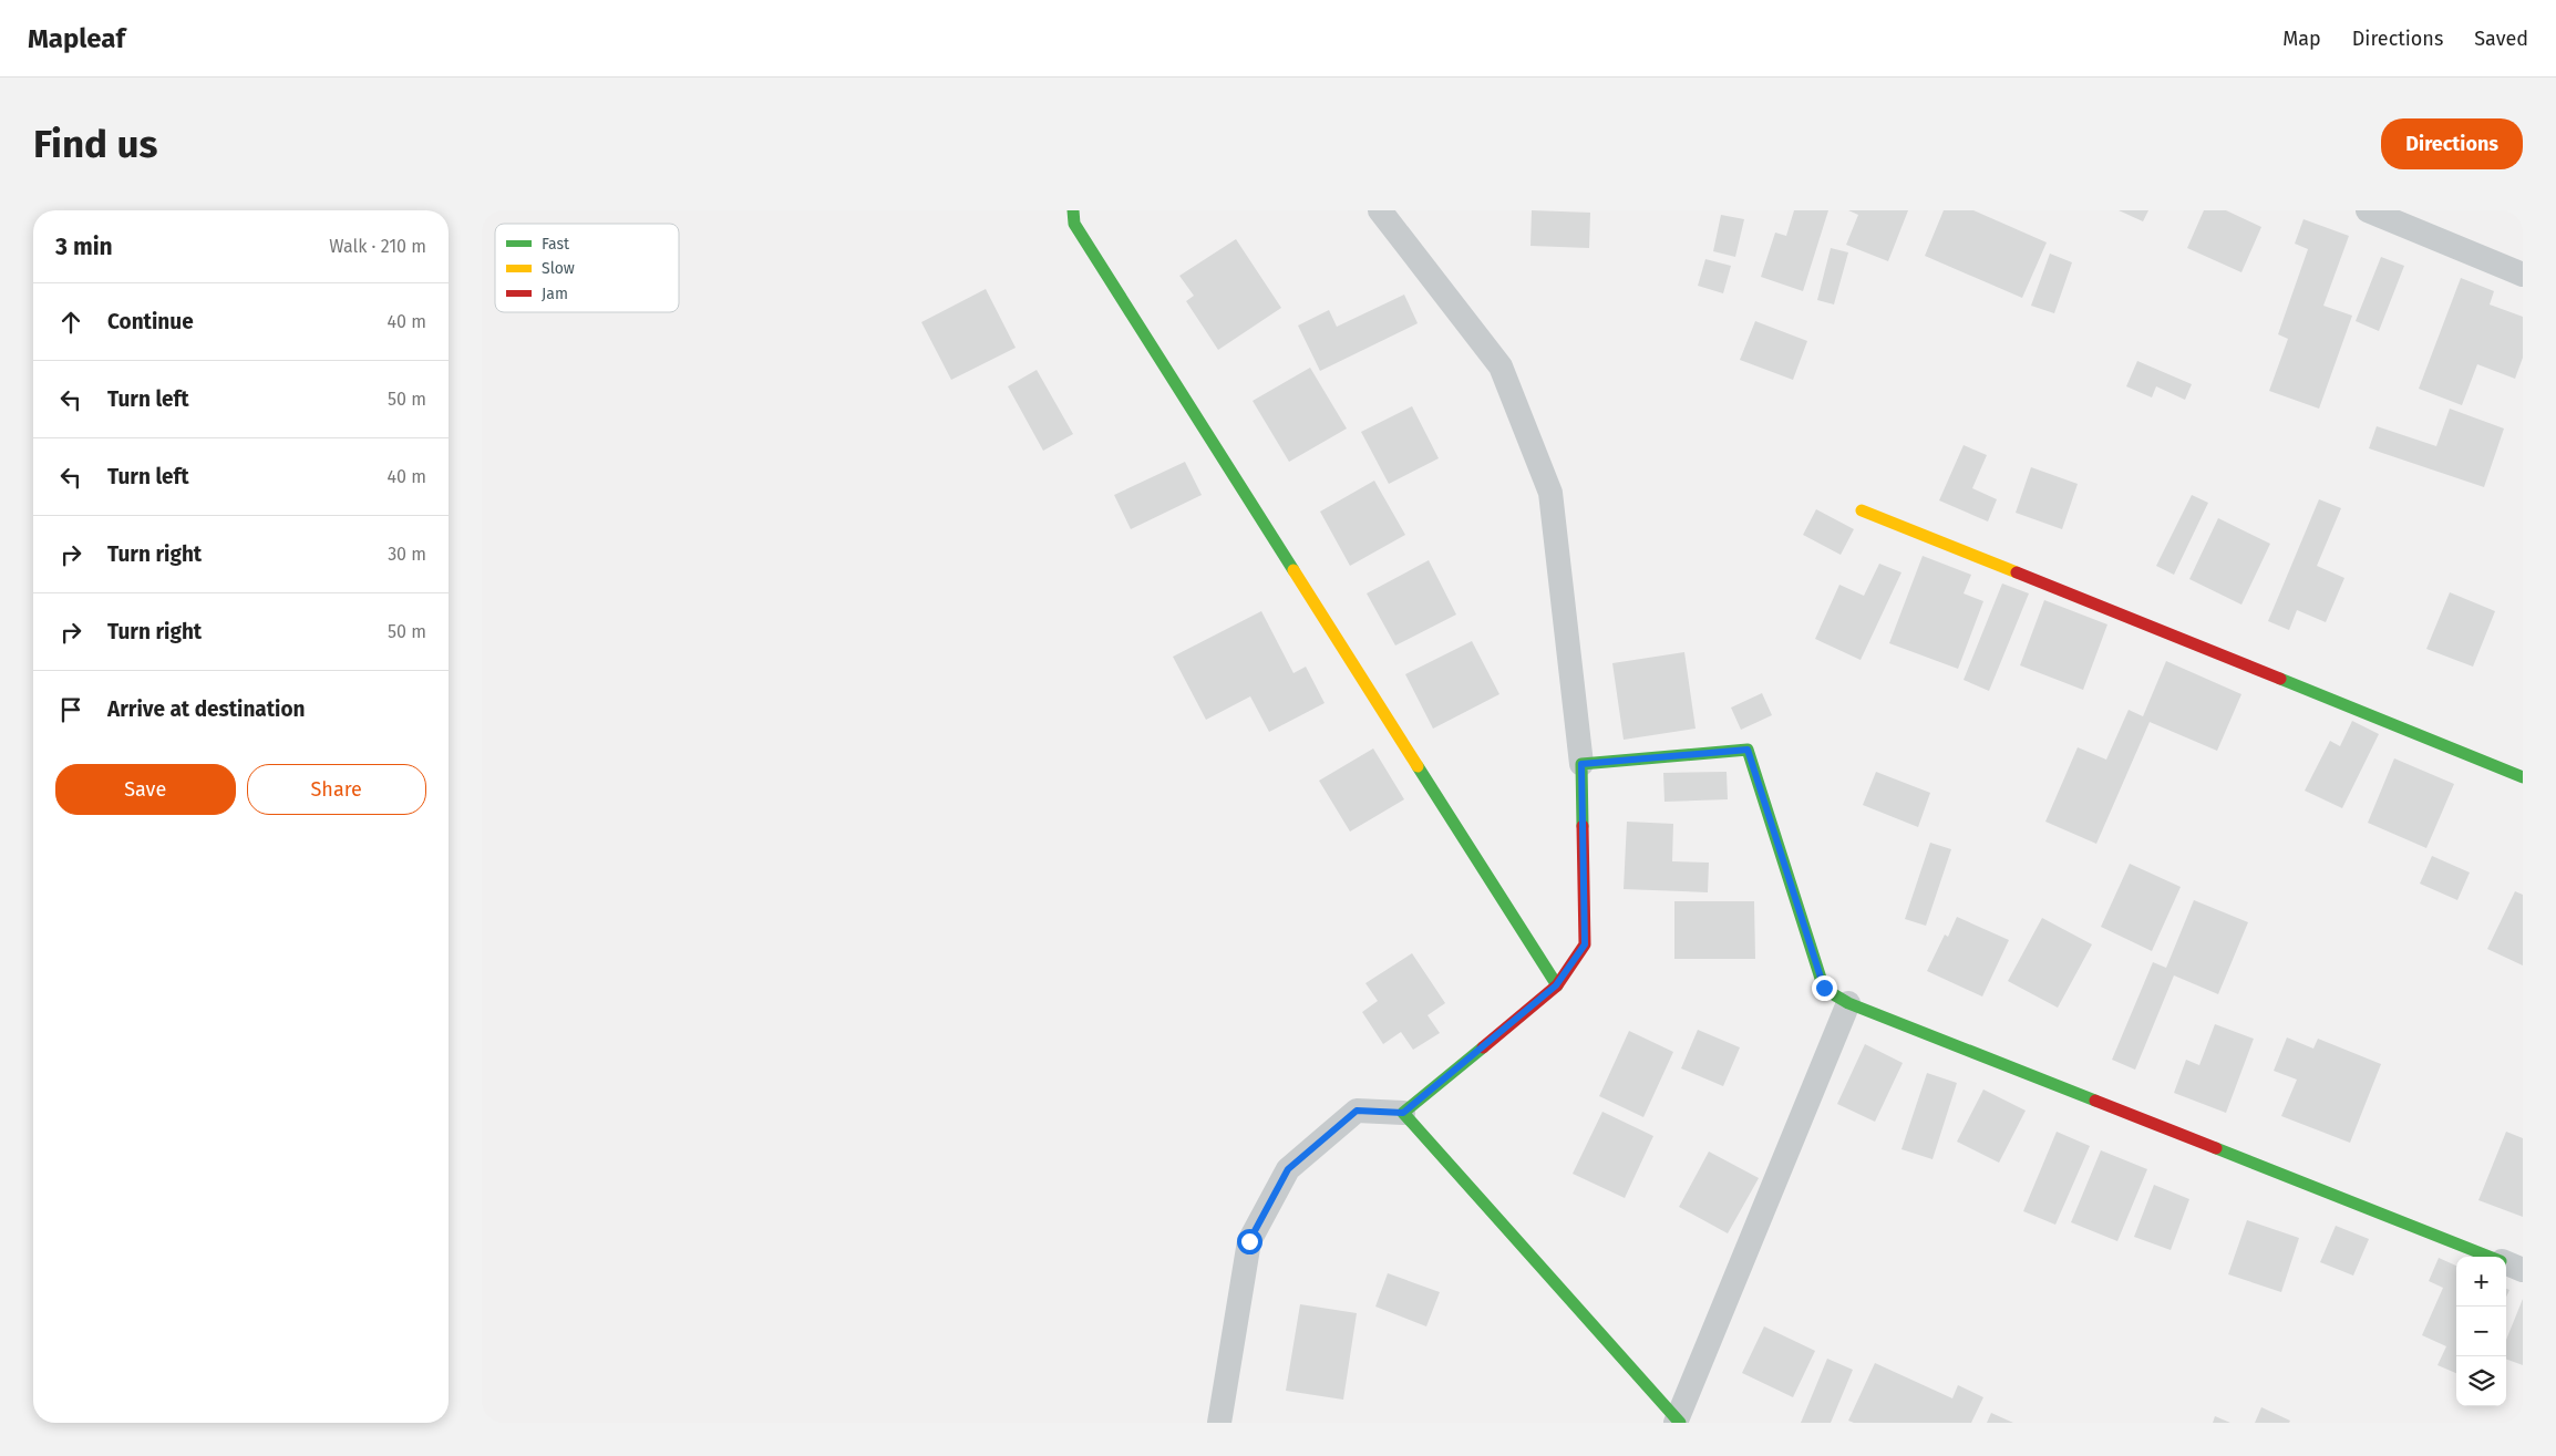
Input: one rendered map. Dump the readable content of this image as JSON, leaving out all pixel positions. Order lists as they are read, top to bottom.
{
  "legend": ["Fast", "Slow", "Jam"],
  "page": {
    "header": "Mapleaf",
    "nav": ["Map", "Directions", "Saved"],
    "buttons": [
      "Directions",
      ["Save", "Share"]
    ],
    "title": "Find us",
    "heading": ["3 min", "Walk · 210 m"],
    "list": [
      ["Continue", "40 m"],
      ["Turn left", "50 m"],
      ["Turn left", "40 m"],
      ["Turn right", "30 m"],
      ["Turn right", "50 m"],
      "Arrive at destination"
    ],
    "map_buttons": ["+", "−"]
  }
}
